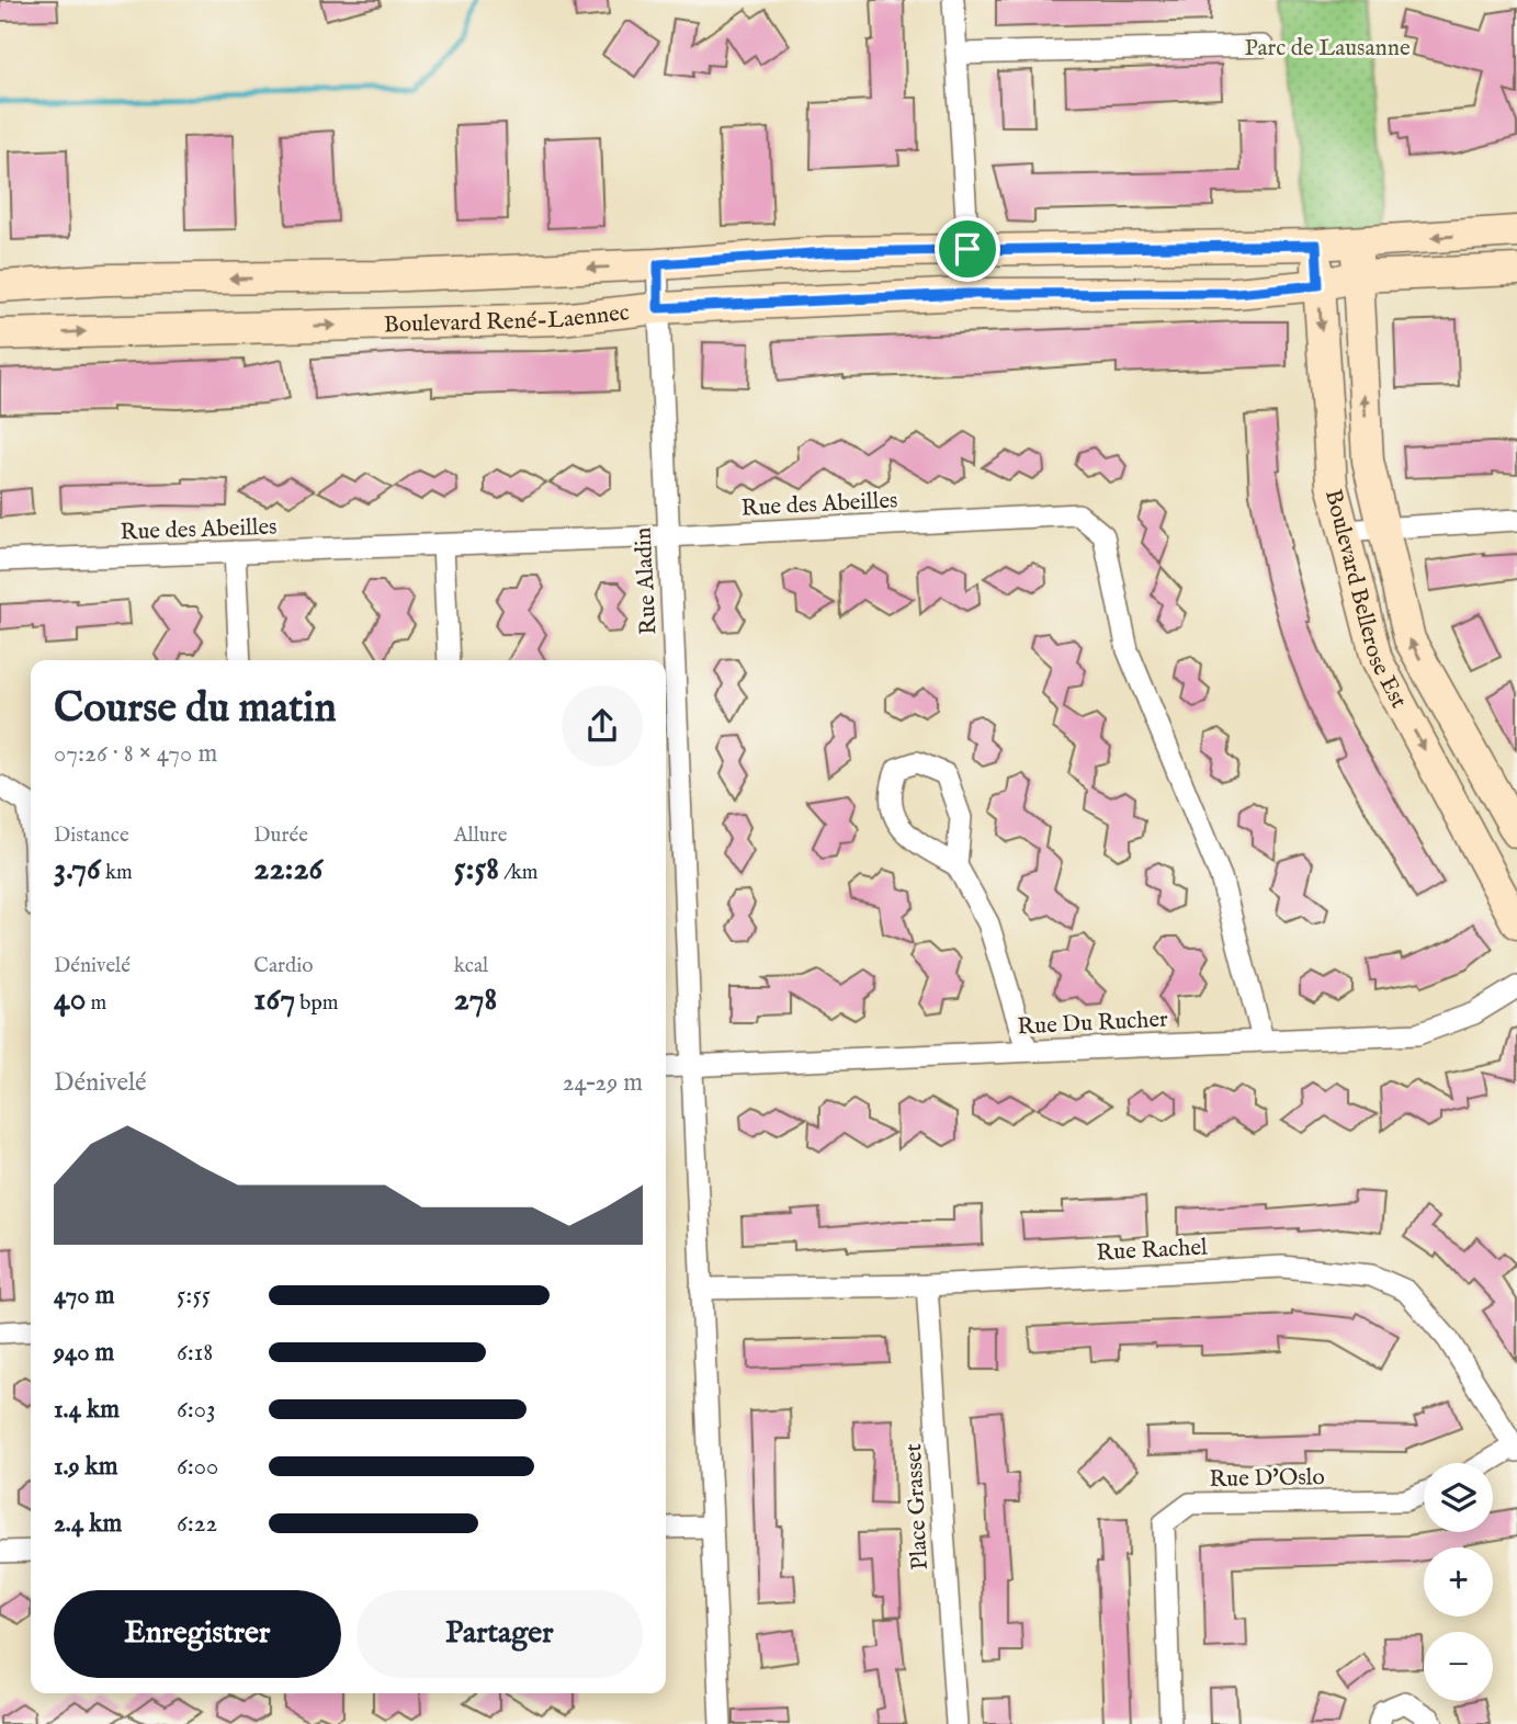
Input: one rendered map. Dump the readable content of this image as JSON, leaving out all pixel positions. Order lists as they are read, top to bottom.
{
  "streets": {
    "street": [
      "Boulevard René-Laennec",
      "Rue des Abeilles",
      "Rue Aladin",
      "Boulevard Bellerose Est",
      "Rue Du Rucher",
      "Rue Rachel",
      "Rue D'Oslo",
      "Place Grasset"
    ]
  },
  "crossings": [
    ["Boulevard René-Laennec", "Rue Aladin"],
    ["Boulevard René-Laennec", "Boulevard Bellerose Est"],
    ["Rue des Abeilles", "Rue Aladin"],
    ["Rue des Abeilles", "Rue Du Rucher"],
    ["Rue Aladin", "Rue Du Rucher"],
    ["Rue Aladin", "Rue Rachel"],
    ["Rue Rachel", "Place Grasset"]
  ],
  "parks": ["Parc de Lausanne"],
  "page": {
    "heading": ["Course du matin", "07:26 · 8 × 470 m"],
    "stats": [
      ["Distance", "3.76 km"],
      ["Durée", "22:26"],
      ["Allure", "5:58 /km"],
      ["Dénivelé", "40 m"],
      ["Cardio", "167 bpm"],
      ["kcal", "278"]
    ],
    "chart": ["Dénivelé", "24–29 m"],
    "list": [
      {
        "name": "470 m",
        "note": "5:55"
      },
      {
        "name": "940 m",
        "note": "6:18"
      },
      {
        "name": "1.4 km",
        "note": "6:03"
      },
      {
        "name": "1.9 km",
        "note": "6:00"
      },
      {
        "name": "2.4 km",
        "note": "6:22"
      }
    ],
    "map_buttons": ["+", "−"],
    "buttons": ["Enregistrer", "Partager"]
  }
}
